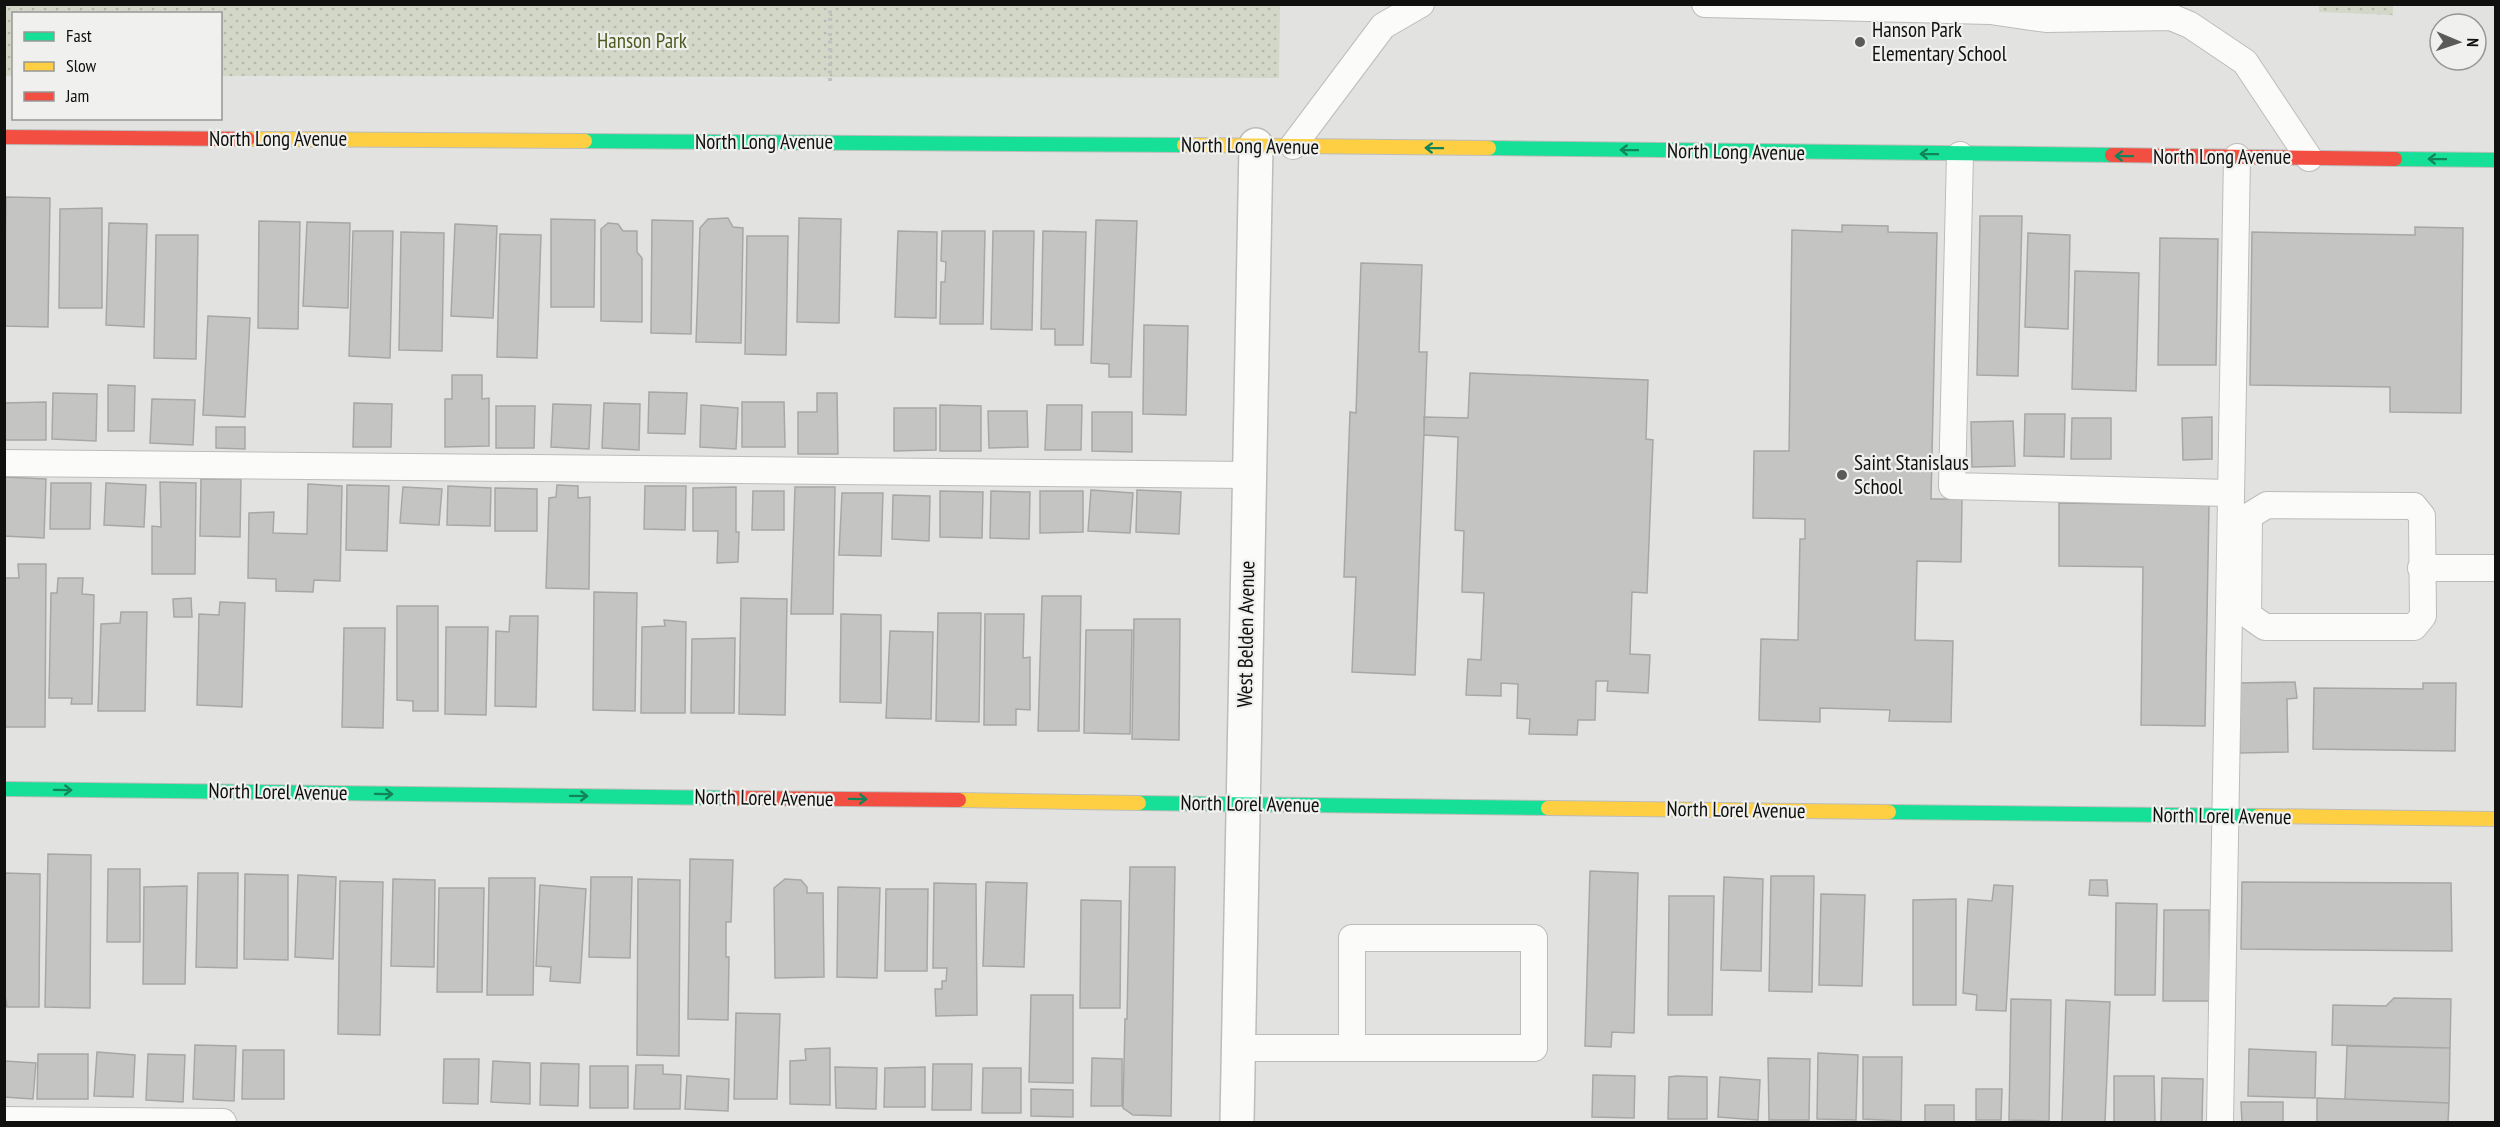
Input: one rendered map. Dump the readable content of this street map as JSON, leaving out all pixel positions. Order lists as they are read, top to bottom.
{
  "streets": {
    "street": ["North Long Avenue", "West Belden Avenue", "North Lorel Avenue"]
  },
  "crossings": [
    ["North Long Avenue", "West Belden Avenue"],
    ["West Belden Avenue", "North Lorel Avenue"]
  ],
  "one_way": ["North Long Avenue", "North Lorel Avenue"],
  "parks": ["Hanson Park"],
  "places": ["Hanson Park Elementary School", "Saint Stanislaus School"],
  "legend": ["Fast", "Slow", "Jam"],
  "north": "right"
}
